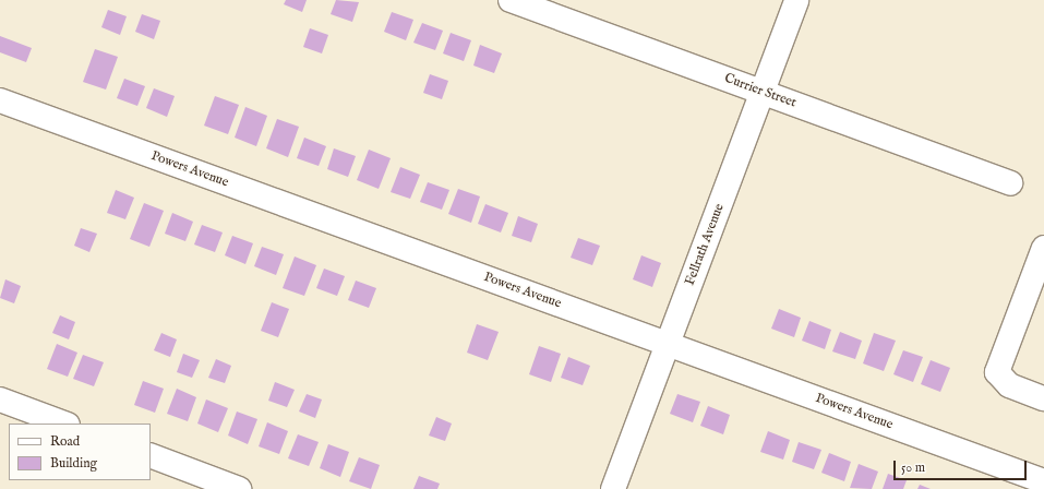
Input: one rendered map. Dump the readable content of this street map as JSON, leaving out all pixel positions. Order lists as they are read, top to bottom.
{
  "streets": {
    "street": ["Currier Street", "Powers Avenue", "Fellrath Avenue"]
  },
  "crossings": [
    ["Currier Street", "Fellrath Avenue"],
    ["Powers Avenue", "Fellrath Avenue"]
  ],
  "legend": ["Road", "Building"],
  "scale_bar": "50 m"
}
